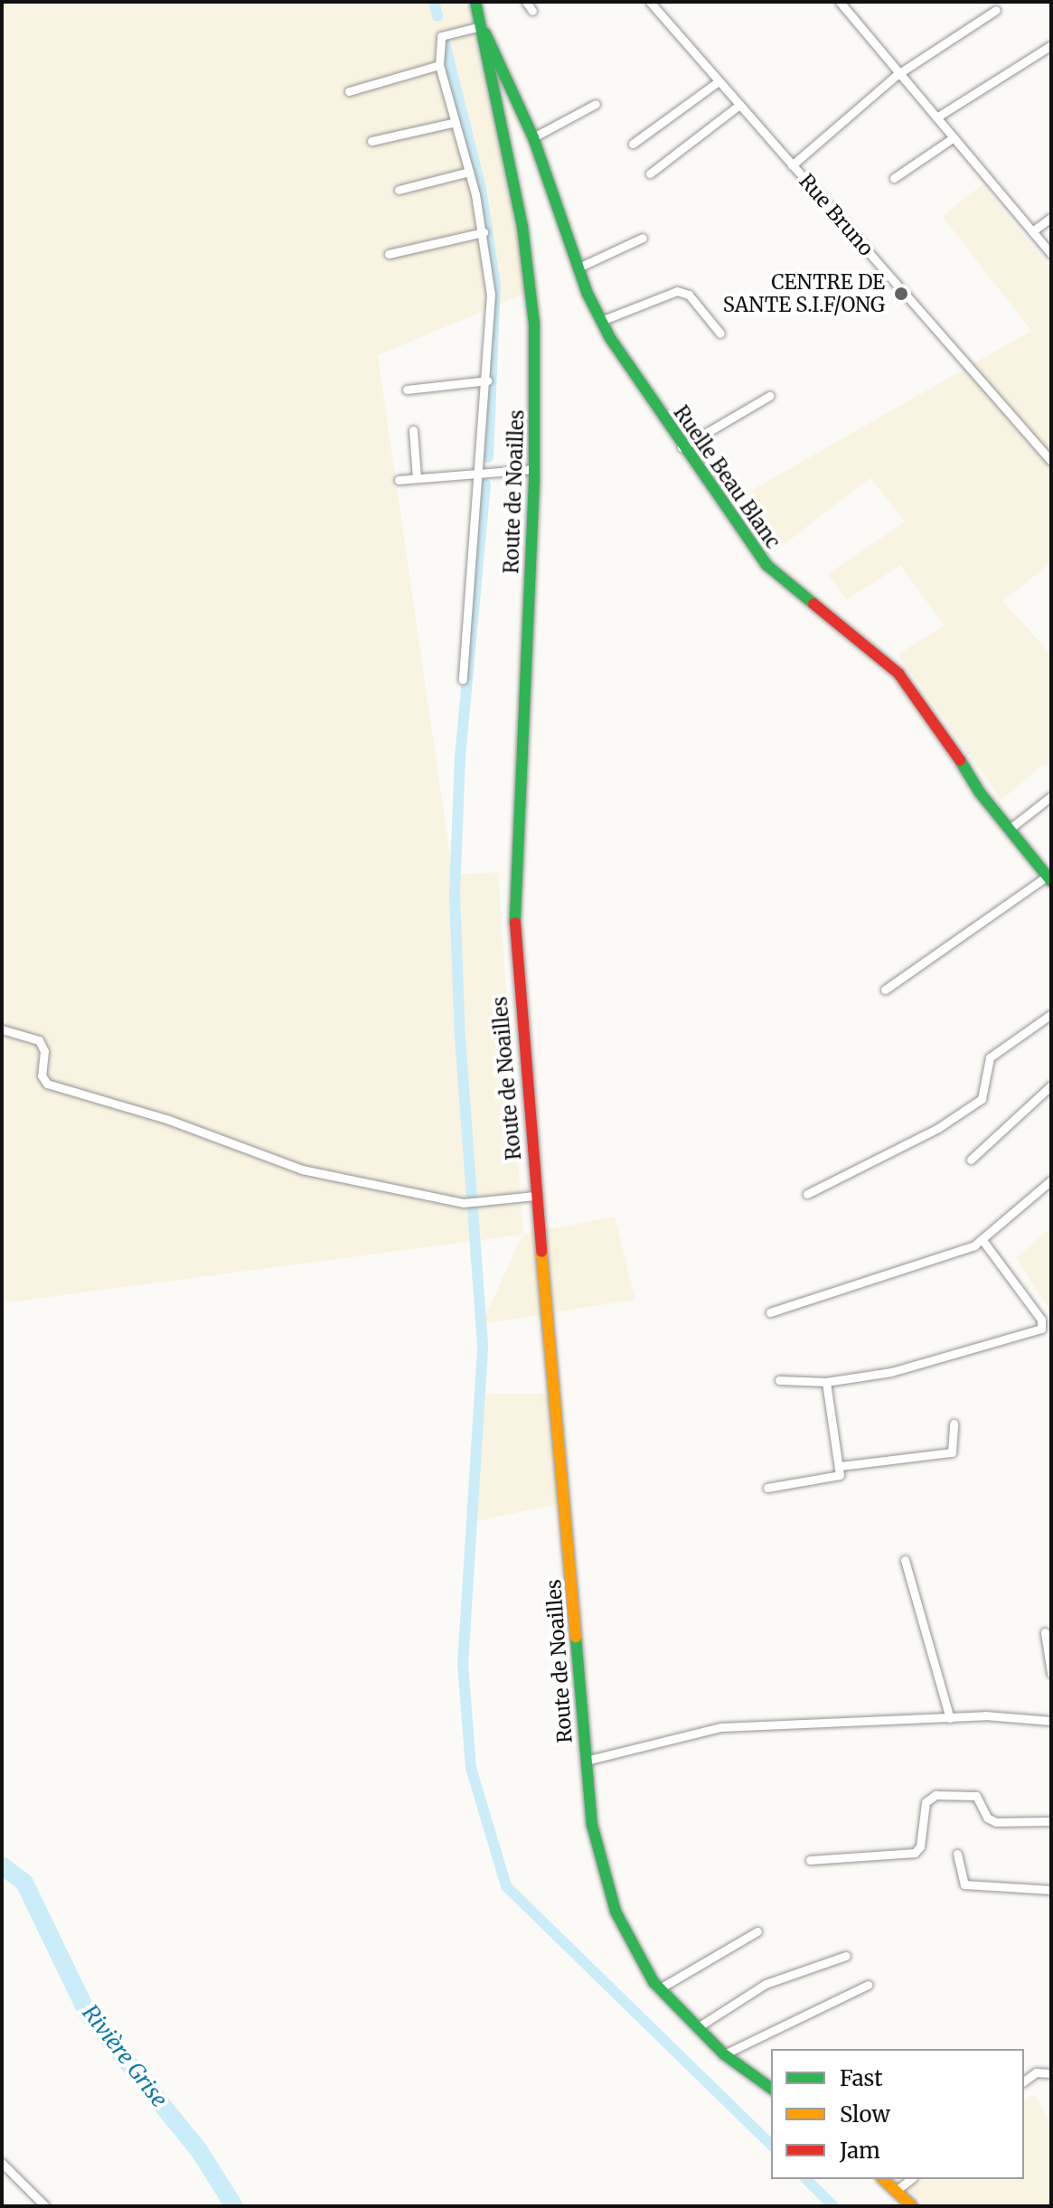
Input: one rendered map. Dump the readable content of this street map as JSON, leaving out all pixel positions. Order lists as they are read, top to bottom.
{
  "streets": {
    "street": ["Rue Bruno", "Ruelle Beau Blanc", "Route de Noailles"]
  },
  "crossings": [
    ["Ruelle Beau Blanc", "Route de Noailles"]
  ],
  "water": ["Rivière Grise"],
  "places": ["CENTRE DE SANTE S.I.F/ONG"],
  "legend": ["Fast", "Slow", "Jam"]
}
